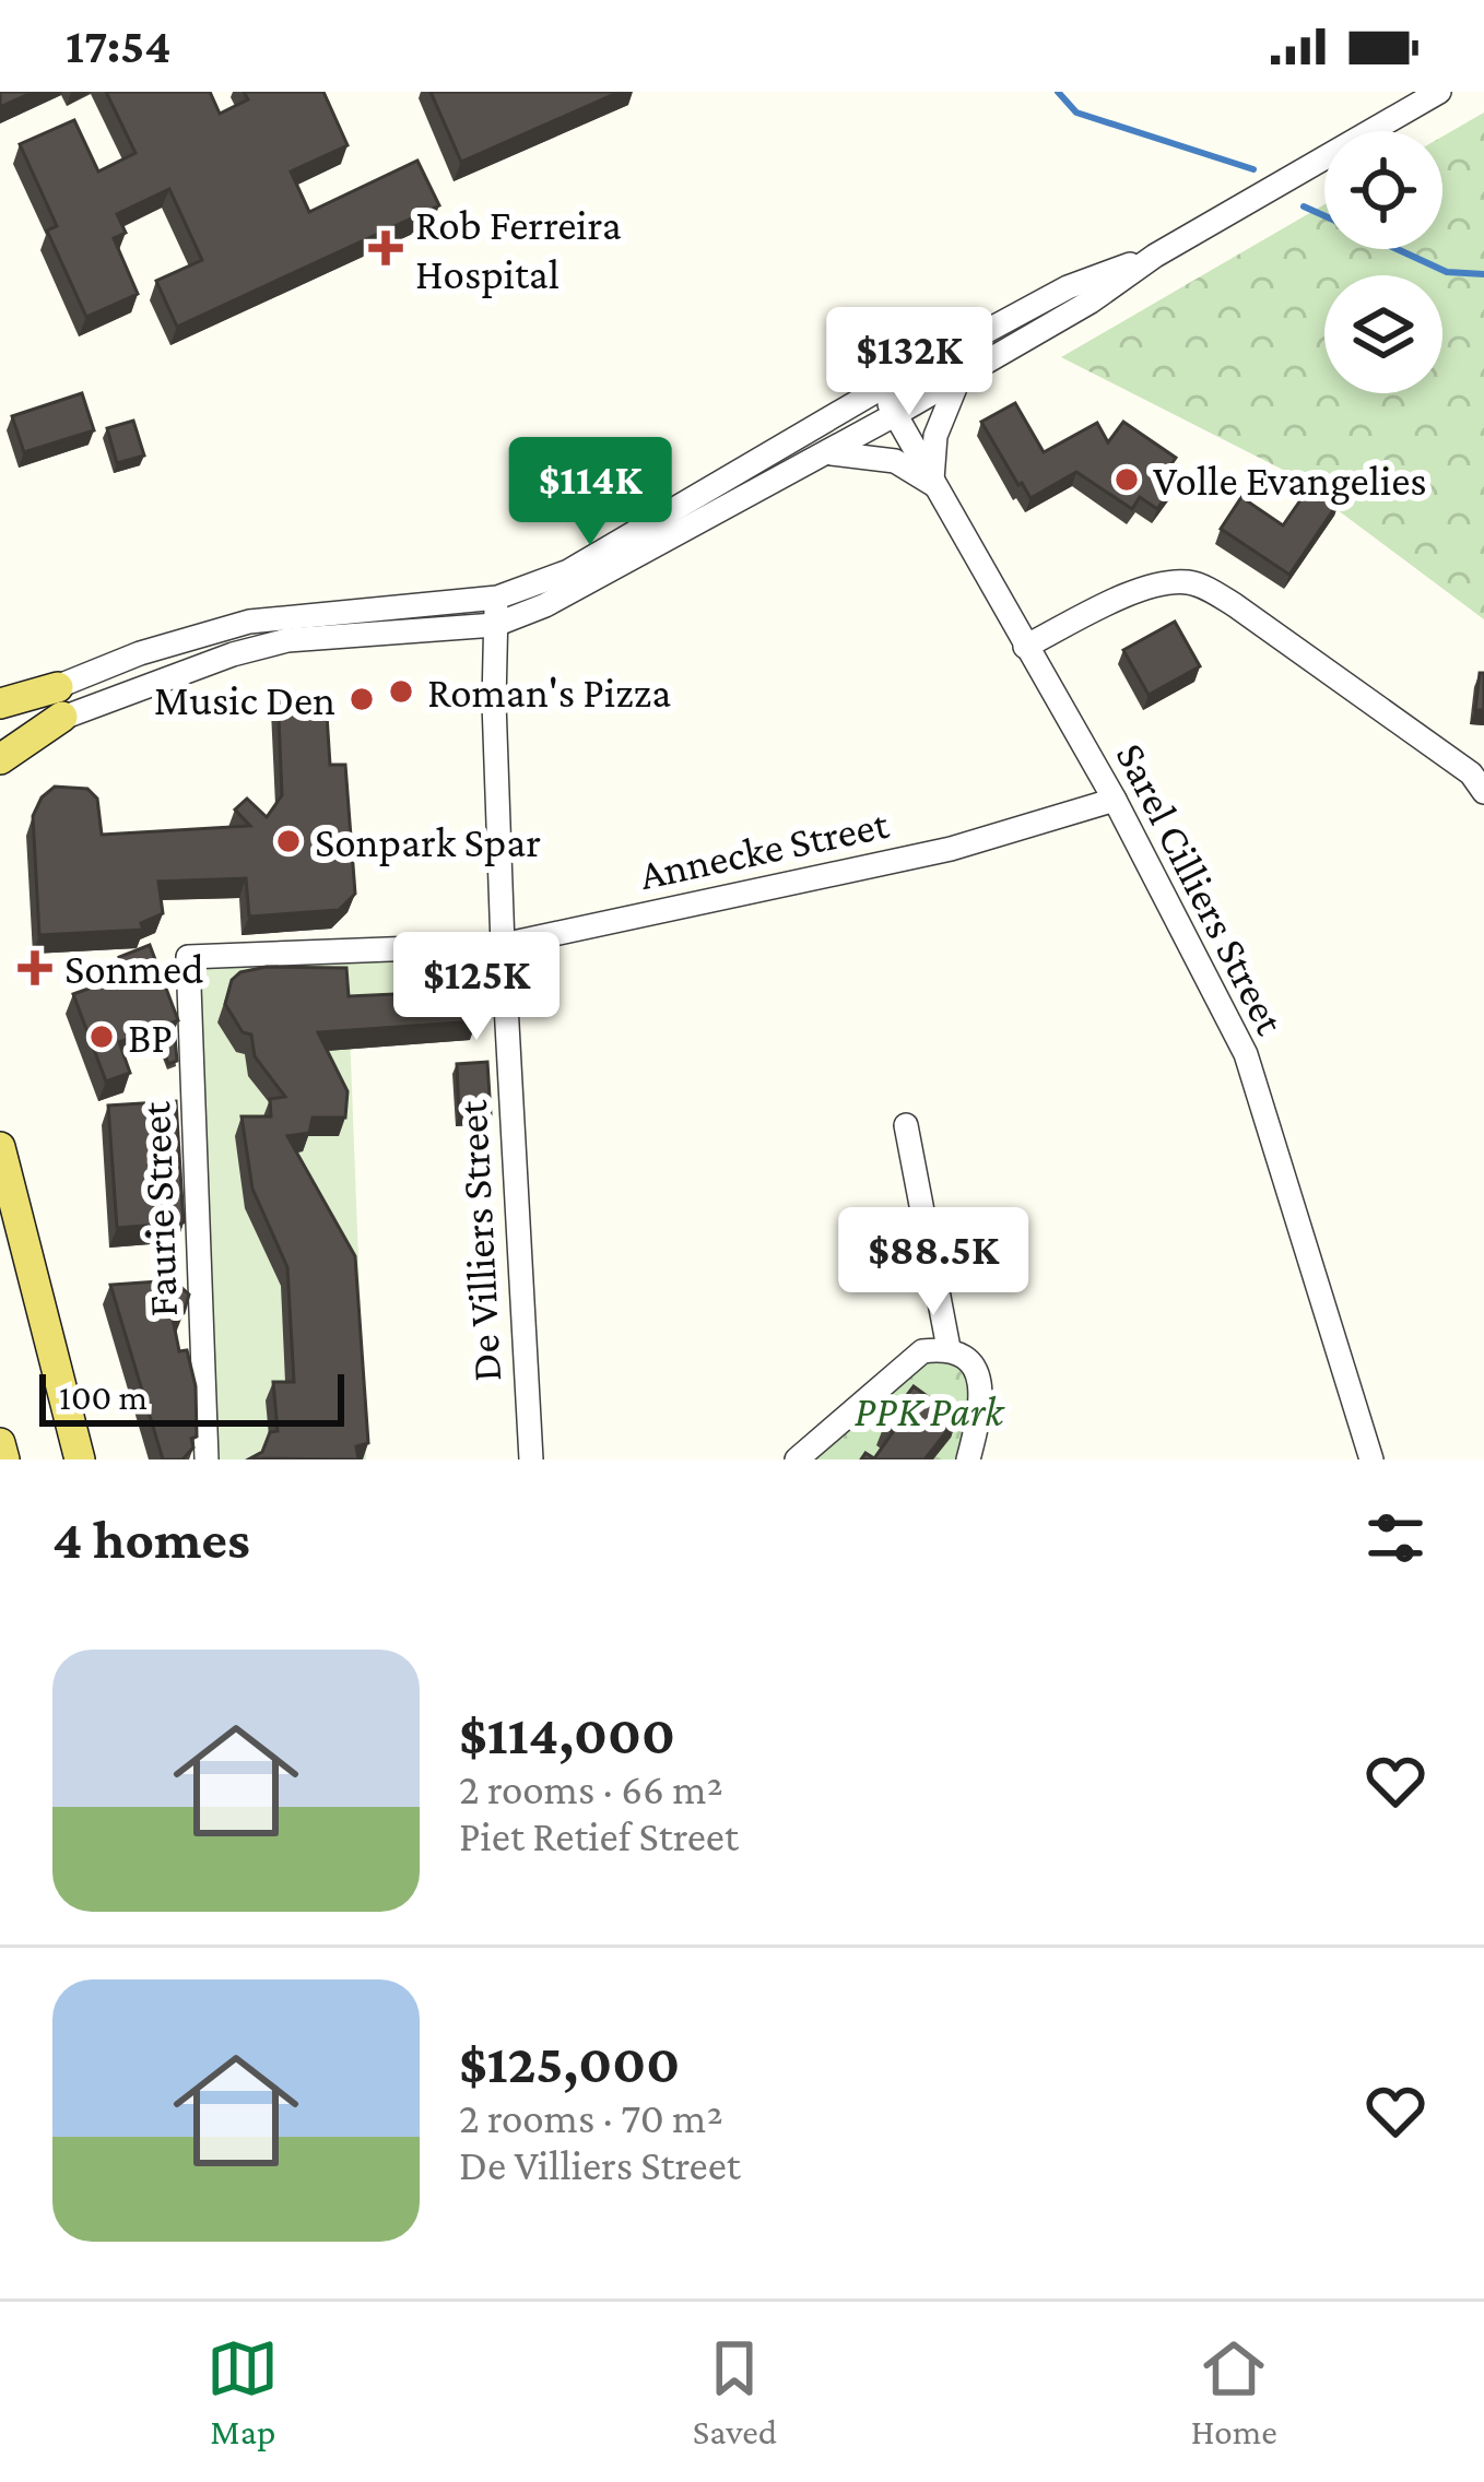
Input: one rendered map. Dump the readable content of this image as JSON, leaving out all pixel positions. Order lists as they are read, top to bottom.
{
  "streets": {
    "street": [
      "Annecke Street",
      "Sarel Cilliers Street",
      "Faurie Street",
      "De Villiers Street"
    ]
  },
  "crossings": [
    ["Annecke Street", "Sarel Cilliers Street"],
    ["Annecke Street", "Faurie Street"],
    ["Annecke Street", "De Villiers Street"]
  ],
  "parks": ["PPK Park"],
  "places": {
    "health": ["Rob Ferreira Hospital", "Sonmed"],
    "other": [
      "Volle Evangelies",
      "Roman's Pizza",
      "Music Den",
      "Sonpark Spar",
      "BP"
    ]
  },
  "scale_bar": "100 m",
  "page": {
    "status": "17:54",
    "price": [
      "$132K",
      "$114K",
      "$125K",
      "$88.5K"
    ],
    "scale": "100 m",
    "heading": "4 homes",
    "list": [
      {
        "name": "$114,000",
        "note": "2 rooms · 66 m² · Piet Retief Street"
      },
      {
        "name": "$125,000",
        "note": "2 rooms · 70 m² · De Villiers Street"
      }
    ],
    "tabs": ["Map", "Saved", "Home"]
  }
}
